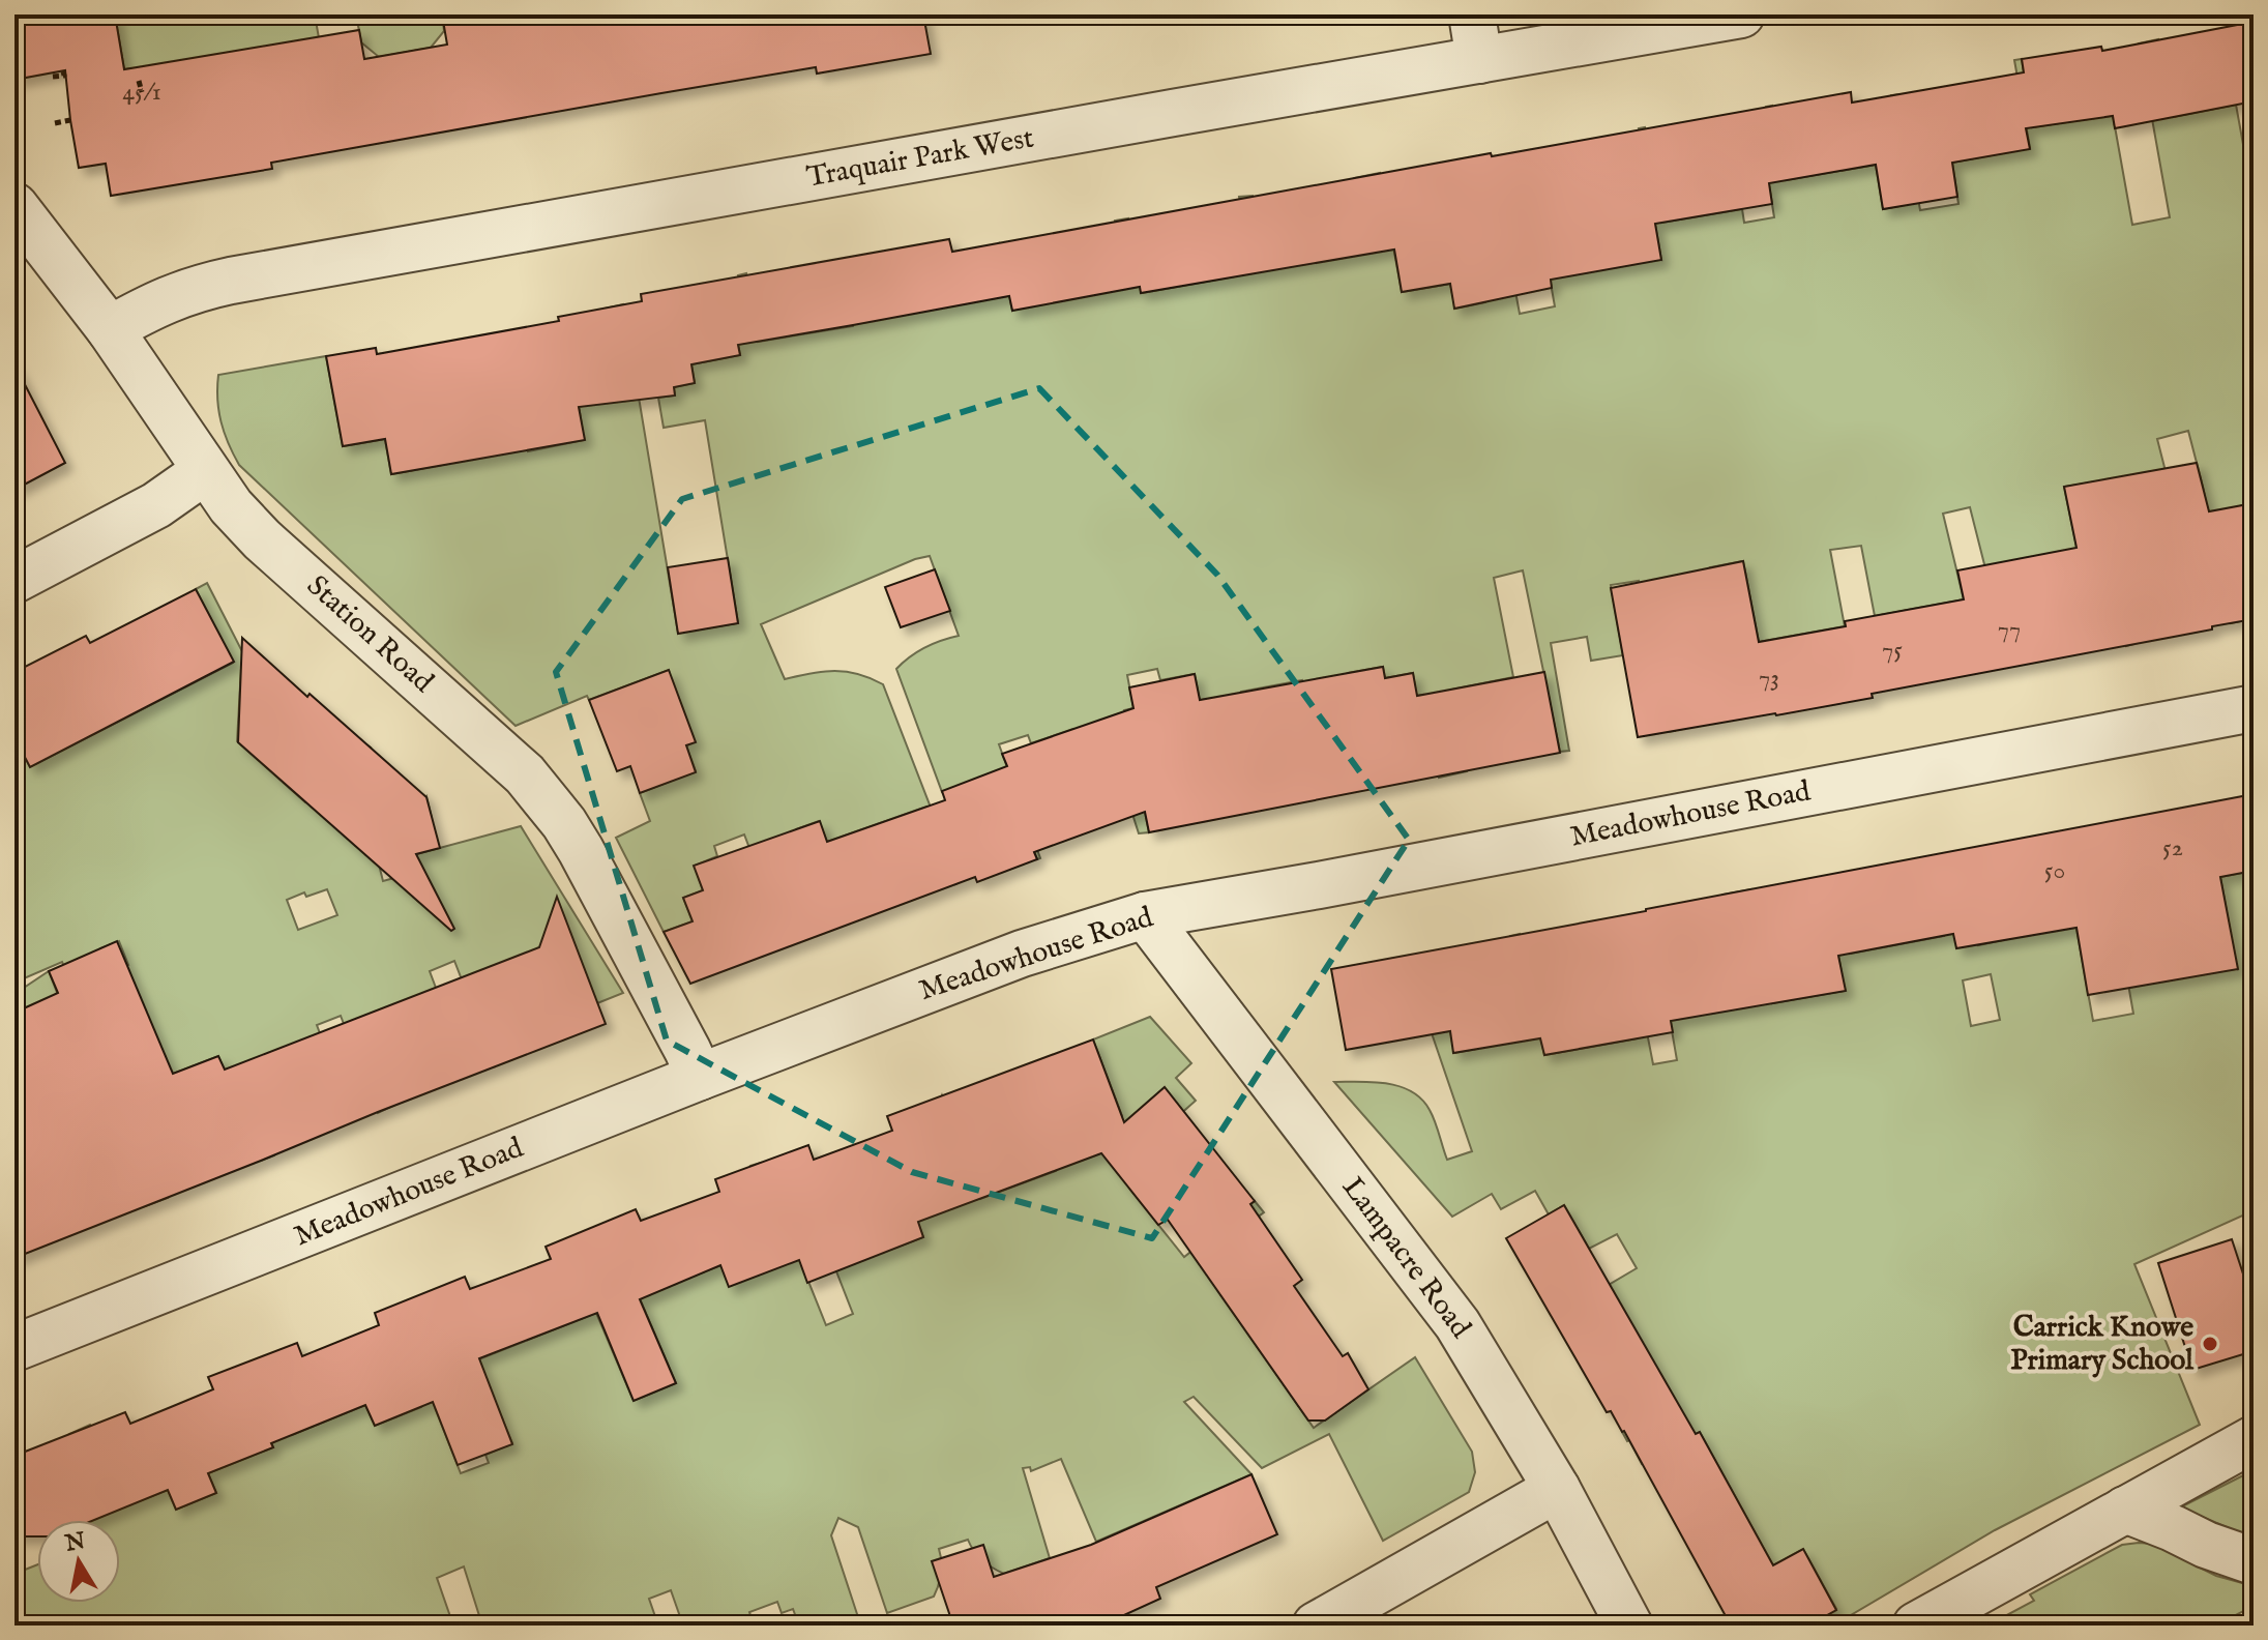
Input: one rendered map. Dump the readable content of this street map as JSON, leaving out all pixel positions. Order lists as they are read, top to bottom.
{
  "streets": {
    "street": [
      "Traquair Park West",
      "Station Road",
      "Meadowhouse Road",
      "Lampacre Road"
    ]
  },
  "crossings": [
    ["Traquair Park West", "Station Road"],
    ["Station Road", "Meadowhouse Road"],
    ["Meadowhouse Road", "Lampacre Road"]
  ],
  "places": ["Carrick Knowe Primary School"],
  "house_numbers": [
    "45/1",
    "77",
    "75",
    "73",
    "52",
    "50"
  ],
  "north": "top"
}
